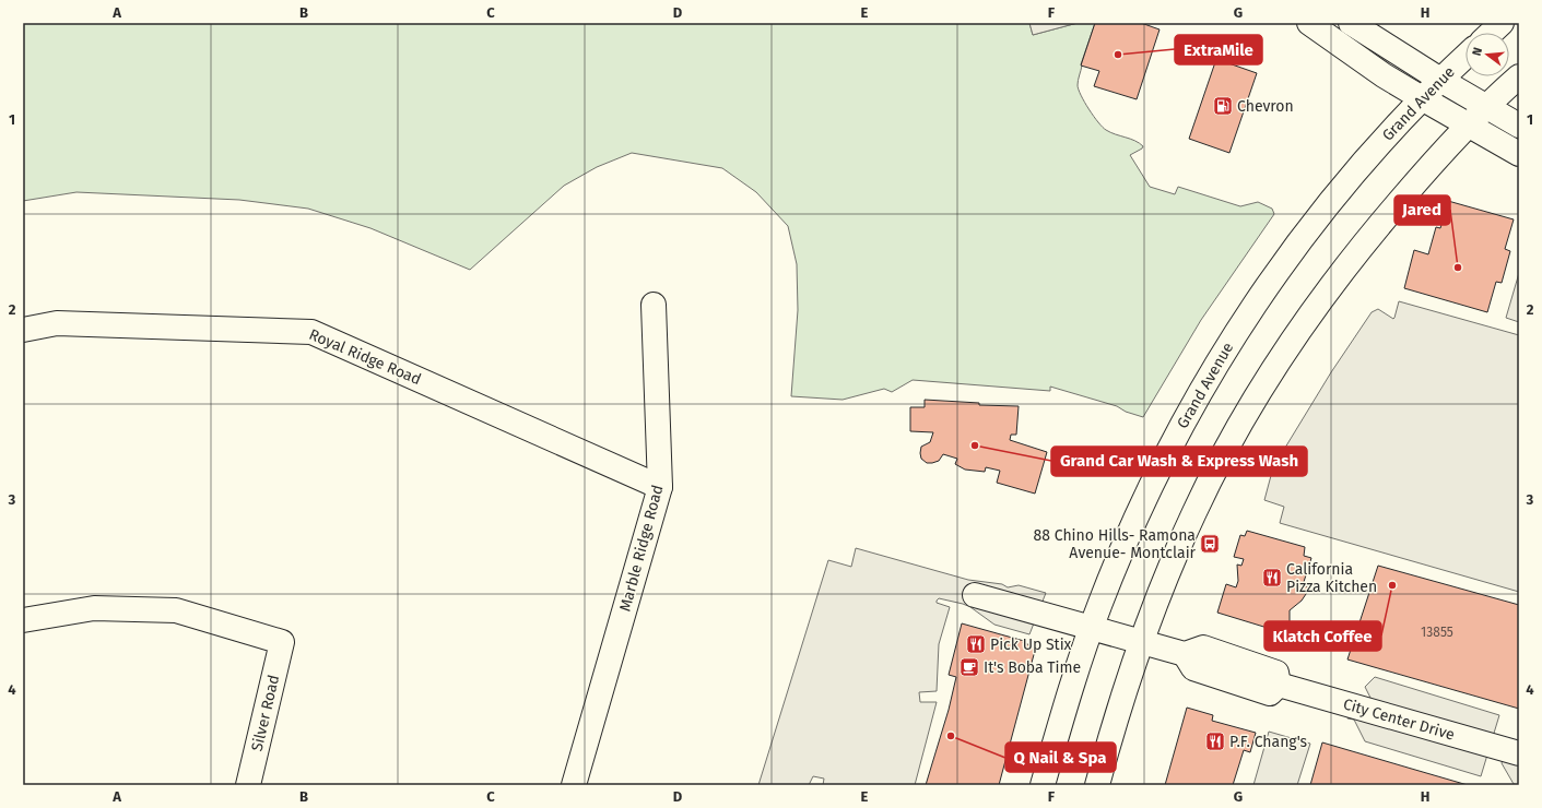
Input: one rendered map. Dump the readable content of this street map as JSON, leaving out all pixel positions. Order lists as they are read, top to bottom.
{
  "streets": {
    "street": [
      "Grand Avenue",
      "Royal Ridge Road",
      "Marble Ridge Road",
      "Silver Road",
      "City Center Drive"
    ]
  },
  "crossings": [
    ["Grand Avenue", "City Center Drive"],
    ["Royal Ridge Road", "Marble Ridge Road"]
  ],
  "places": {
    "other": [
      "ExtraMile",
      "Jared",
      "Grand Car Wash & Express Wash",
      "Klatch Coffee",
      "Q Nail & Spa"
    ],
    "fuel station": ["Chevron"],
    "bus stop": ["88 Chino Hills- Ramona Avenue- Montclair"],
    "restaurant": ["California Pizza Kitchen", "Pick Up Stix", "P.F. Chang's"],
    "cafe": ["It's Boba Time"]
  },
  "house_numbers": ["13855"],
  "north": "left",
  "grid": {
    "columns": [
      "A",
      "B",
      "C",
      "D",
      "E",
      "F",
      "G",
      "H"
    ],
    "rows": [
      "1",
      "2",
      "3",
      "4"
    ]
  }
}
